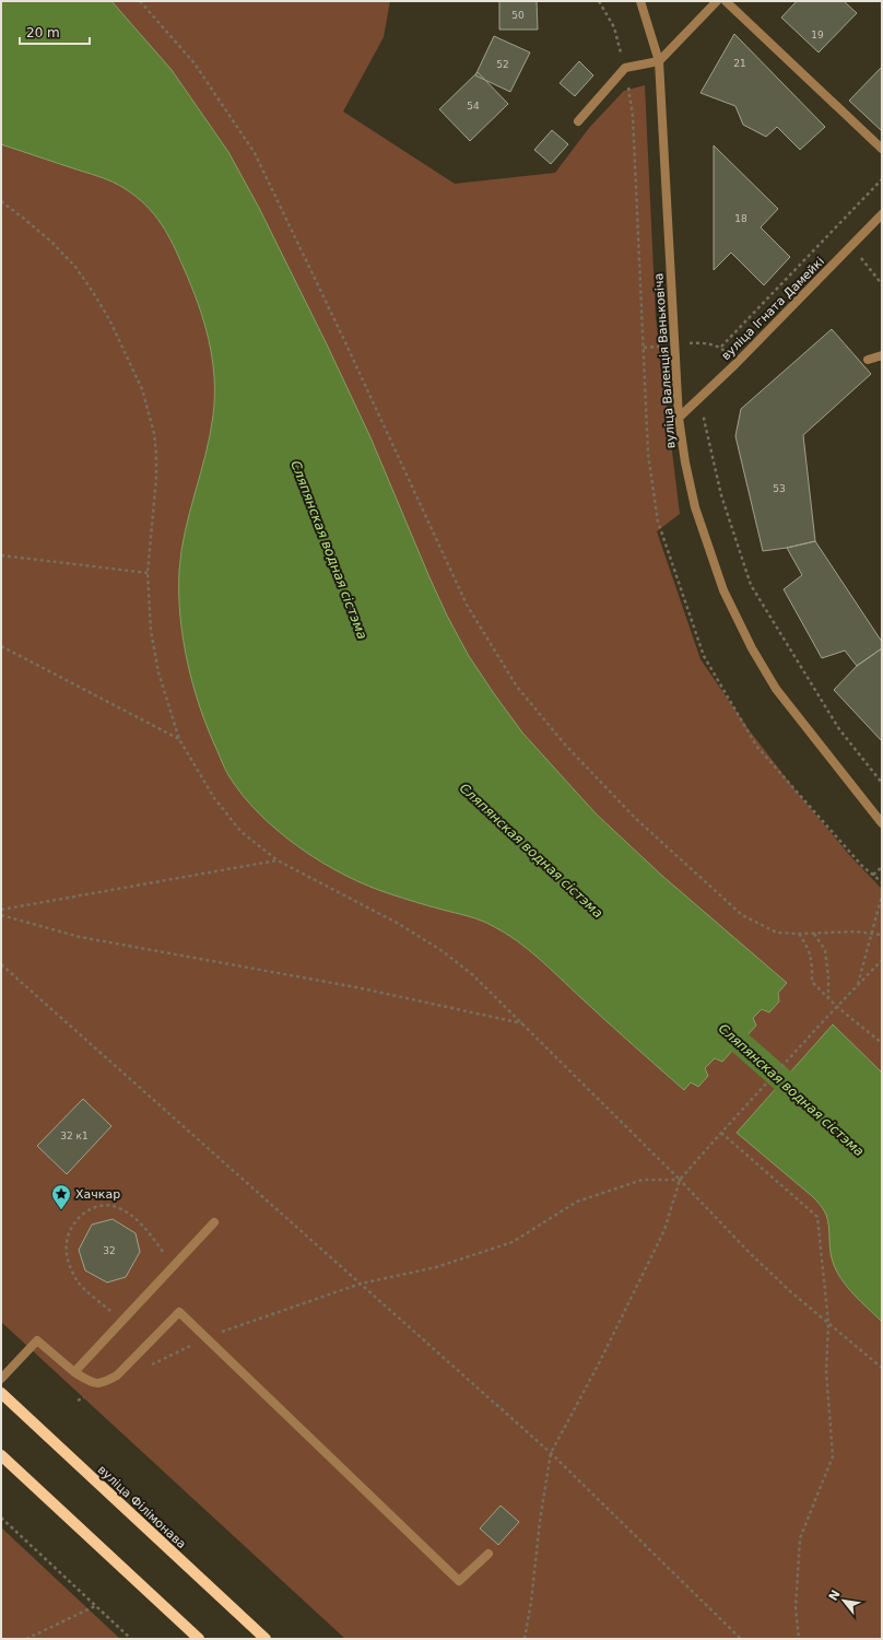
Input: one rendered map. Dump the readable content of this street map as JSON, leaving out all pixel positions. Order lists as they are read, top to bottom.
{
  "streets": {
    "main road": ["вуліца Філімонава"],
    "street": ["вуліца Ігната Дамейкі", "вуліца Валенція Ваньковіча"]
  },
  "crossings": [
    ["вуліца Ігната Дамейкі", "вуліца Валенція Ваньковіча"]
  ],
  "water": ["Сляпянская водная сістэма"],
  "places": {
    "place": ["Хачкар"]
  },
  "house_numbers": [
    "50",
    "19",
    "21",
    "52",
    "54",
    "18",
    "53",
    "32 к1",
    "32"
  ],
  "scale_bar": "20 m",
  "north": "top left"
}
